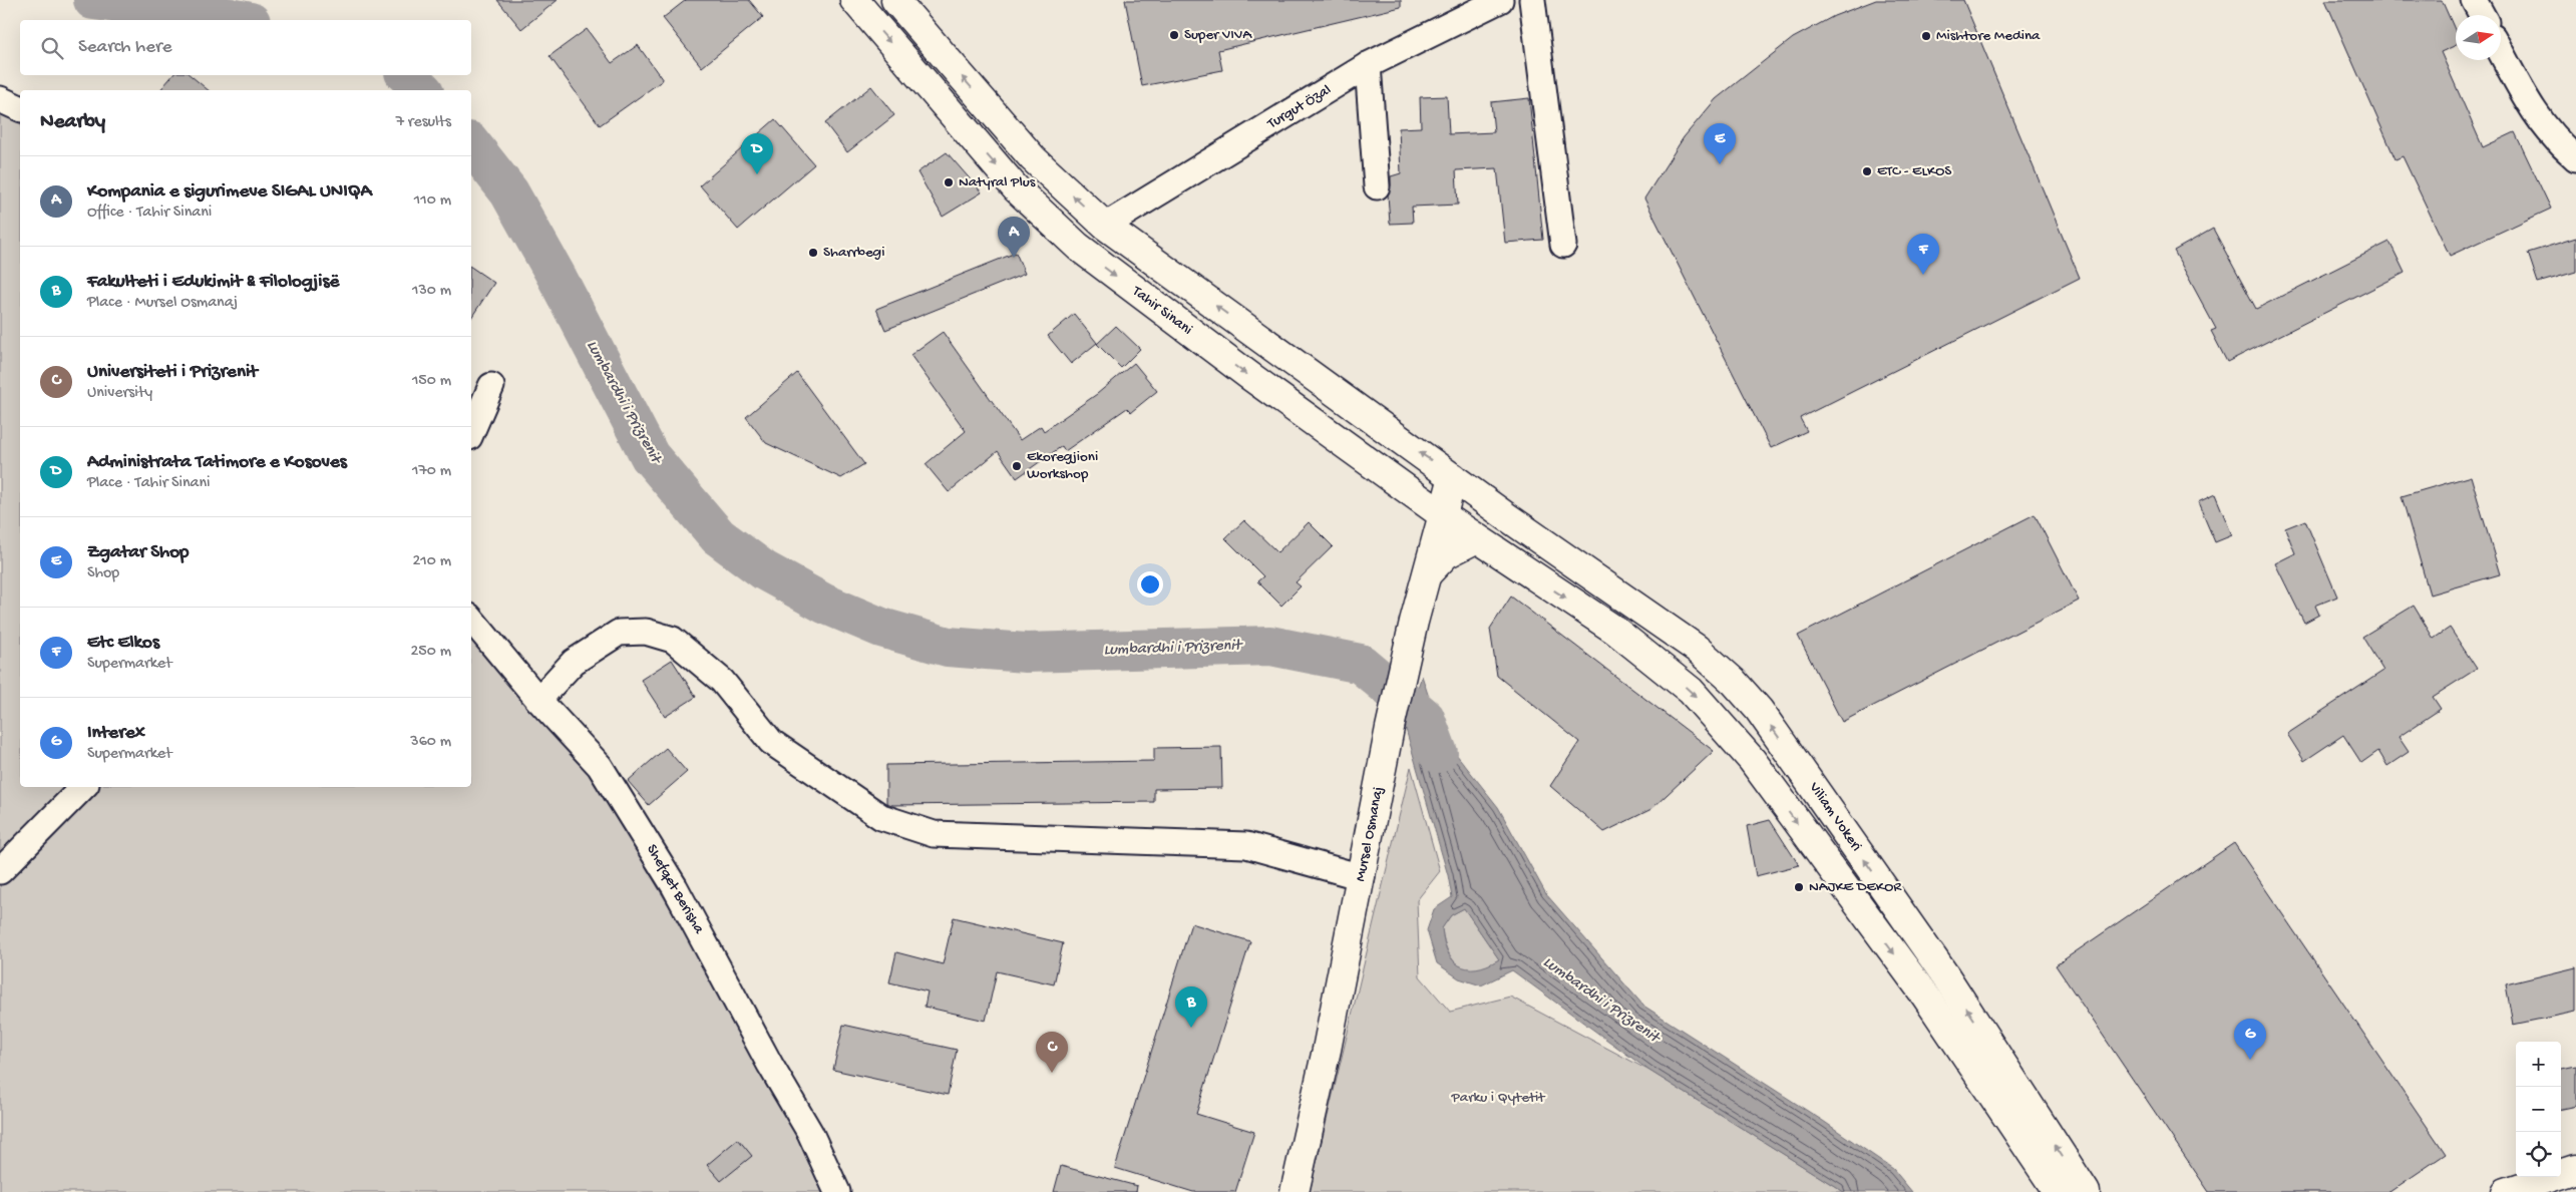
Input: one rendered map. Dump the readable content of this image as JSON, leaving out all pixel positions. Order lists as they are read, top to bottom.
{
  "streets": {
    "main road": ["Tahir Sinani", "Viliam Vokeri", "Mursel Osmanaj"],
    "street": ["Turgut Özal", "Shefqet Berisha"]
  },
  "crossings": [
    ["Tahir Sinani", "Mursel Osmanaj"],
    ["Viliam Vokeri", "Mursel Osmanaj"]
  ],
  "one_way": ["Viliam Vokeri"],
  "water": ["Lumbardhi i Prizrenit"],
  "parks": ["Parku i Qytetit"],
  "places": [
    "Super VIVA",
    "Mishtore Medina",
    "ETC - ELKOS",
    "Natyral Plus",
    "Sharrbegi",
    "Ekoregjioni Workshop",
    "NAJKE DEKOR"
  ],
  "north": "right",
  "page": {
    "search": "Search here",
    "heading": ["Nearby", "7 results"],
    "pins": [
      "E",
      "D",
      "A",
      "F",
      "B",
      "G",
      "C"
    ],
    "list": [
      {
        "mark": "A",
        "name": "Kompania e sigurimeve SIGAL UNIQA",
        "note": "Office · Tahir Sinani",
        "value": "110 m"
      },
      {
        "mark": "B",
        "name": "Fakulteti i Edukimit & Filologjisë",
        "note": "Place · Mursel Osmanaj",
        "value": "130 m"
      },
      {
        "mark": "C",
        "name": "Universiteti i Prizrenit",
        "note": "University",
        "value": "150 m"
      },
      {
        "mark": "D",
        "name": "Administrata Tatimore e Kosoves",
        "note": "Place · Tahir Sinani",
        "value": "170 m"
      },
      {
        "mark": "E",
        "name": "Zgatar Shop",
        "note": "Shop",
        "value": "210 m"
      },
      {
        "mark": "F",
        "name": "Etc Elkos",
        "note": "Supermarket",
        "value": "250 m"
      },
      {
        "mark": "G",
        "name": "Interex",
        "note": "Supermarket",
        "value": "360 m"
      }
    ],
    "map_buttons": ["+", "−"]
  }
}
